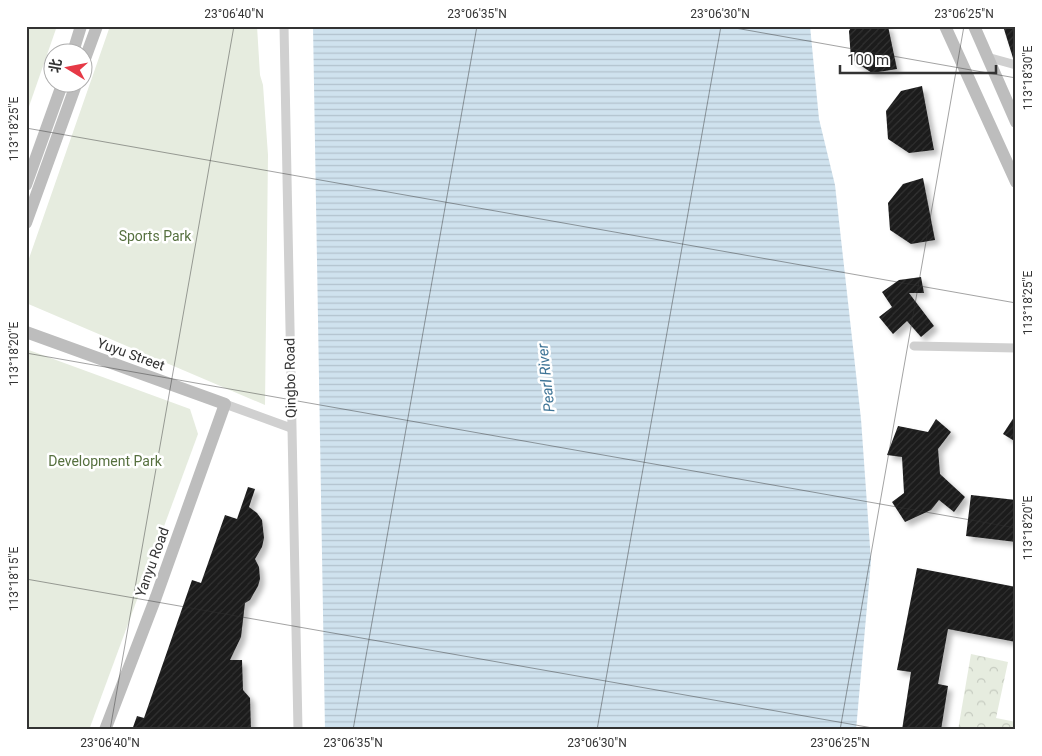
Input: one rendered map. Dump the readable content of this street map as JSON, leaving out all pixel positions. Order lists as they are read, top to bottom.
{
  "streets": {
    "main road": ["Yuyu Street", "Yanyu Road"],
    "street": ["Qingbo Road"]
  },
  "crossings": [
    ["Yuyu Street", "Yanyu Road"]
  ],
  "water": ["Pearl River"],
  "parks": ["Sports Park", "Development Park"],
  "scale_bar": "100 m",
  "north": "left",
  "coordinates": [
    "23°06'40\"N",
    "23°06'35\"N",
    "23°06'30\"N",
    "23°06'25\"N",
    "113°18'30\"E",
    "113°18'25\"E",
    "113°18'20\"E",
    "113°18'15\"E"
  ]
}
